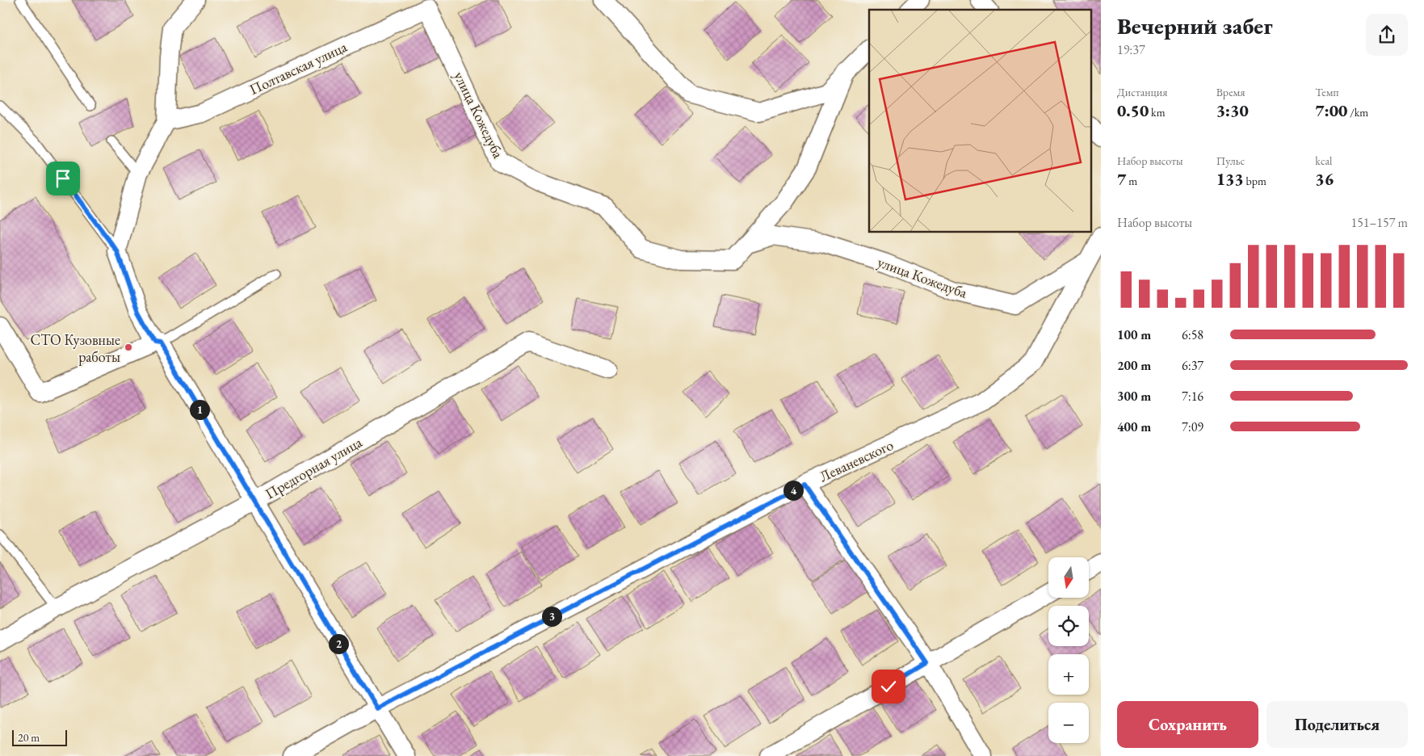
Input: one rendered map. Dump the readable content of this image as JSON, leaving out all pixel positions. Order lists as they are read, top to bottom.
{
  "streets": {
    "street": [
      "Полтавская улица",
      "улица Кожедуба",
      "Леваневского",
      "Предгорная улица"
    ]
  },
  "crossings": [
    ["Полтавская улица", "улица Кожедуба"],
    ["улица Кожедуба", "Леваневского"]
  ],
  "places": ["СТО Кузовные работы"],
  "scale_bar": "20 m",
  "north": "bottom",
  "page": {
    "heading": ["Вечерний забег", "19:37"],
    "stats": [
      ["Дистанция", "0.50 km"],
      ["Время", "3:30"],
      ["Темп", "7:00 /km"],
      ["Набор высоты", "7 m"],
      ["Пульс", "133 bpm"],
      ["kcal", "36"]
    ],
    "chart": ["Набор высоты", "151–157 m"],
    "list": [
      {
        "name": "100 m",
        "note": "6:58"
      },
      {
        "name": "200 m",
        "note": "6:37"
      },
      {
        "name": "300 m",
        "note": "7:16"
      },
      {
        "name": "400 m",
        "note": "7:09"
      }
    ],
    "pins": [
      "1",
      "4",
      "3",
      "2"
    ],
    "map_buttons": ["+", "−"],
    "buttons": ["Сохранить", "Поделиться"],
    "scale": "20 m"
  }
}
